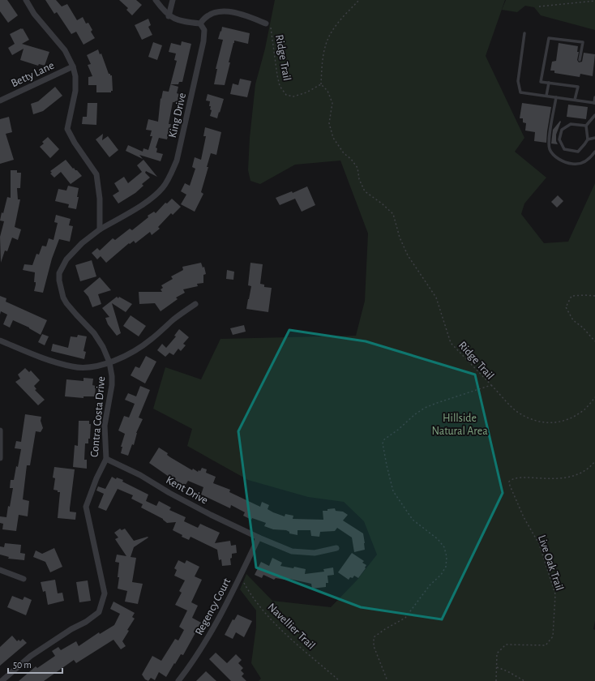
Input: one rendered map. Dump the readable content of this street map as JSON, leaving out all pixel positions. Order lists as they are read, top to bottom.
{
  "streets": {
    "street": [
      "Betty Lane",
      "King Drive",
      "Contra Costa Drive",
      "Kent Drive",
      "Regency Court"
    ],
    "path": ["Ridge Trail", "Live Oak Trail", "Navellier Trail"]
  },
  "crossings": [
    ["King Drive", "Contra Costa Drive"],
    ["Contra Costa Drive", "Kent Drive"],
    ["Kent Drive", "Regency Court"],
    ["Regency Court", "Navellier Trail"]
  ],
  "parks": ["Hillside Natural Area"],
  "scale_bar": "50 m"
}
